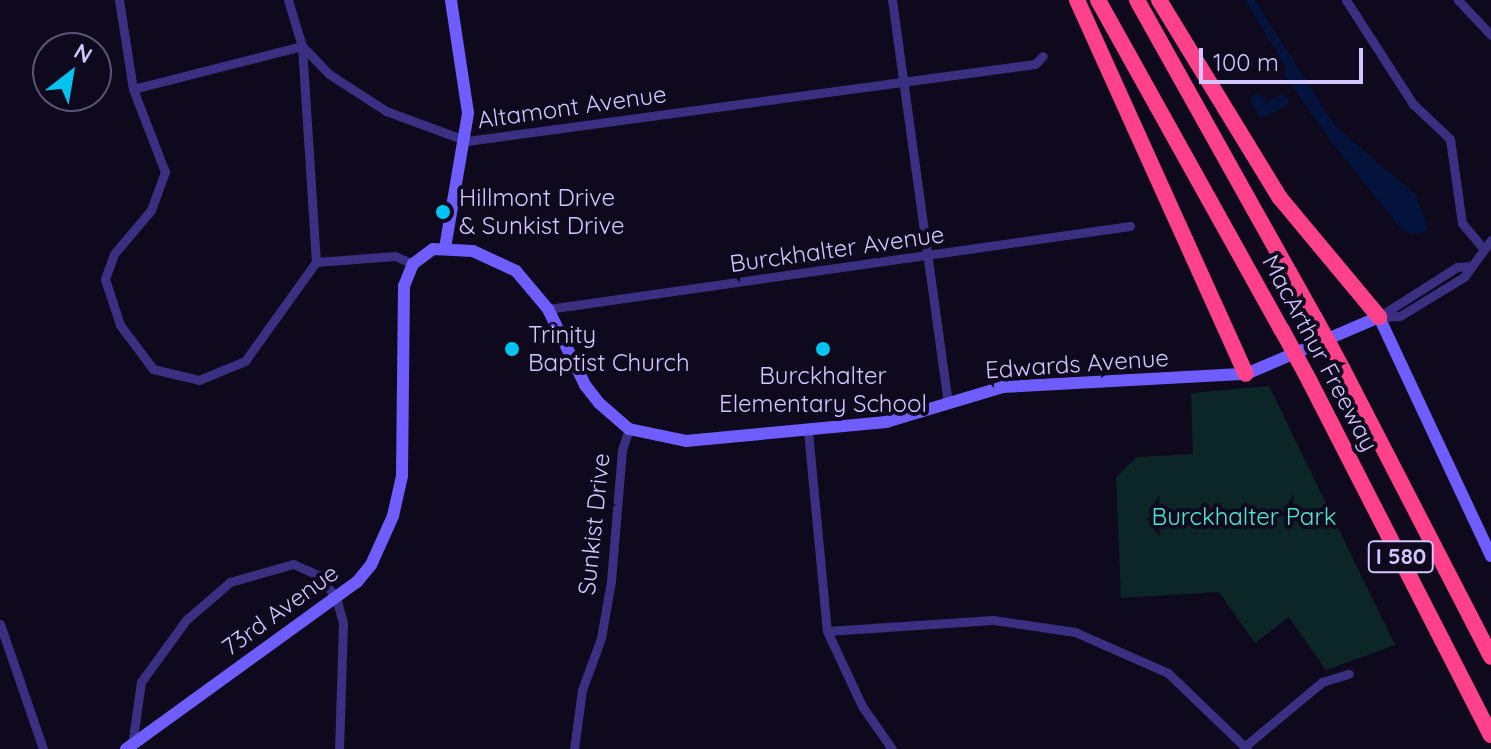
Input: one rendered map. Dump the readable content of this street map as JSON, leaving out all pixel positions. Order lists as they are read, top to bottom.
{
  "streets": {
    "highway": ["MacArthur Freeway", "I 580"],
    "main road": ["Edwards Avenue", "Sunkist Drive", "73rd Avenue"],
    "street": ["Altamont Avenue", "Burckhalter Avenue"]
  },
  "crossings": [
    ["Burckhalter Avenue", "Sunkist Drive"],
    ["Edwards Avenue", "Sunkist Drive"]
  ],
  "parks": ["Burckhalter Park"],
  "places": ["Hillmont Drive & Sunkist Drive", "Trinity Baptist Church", "Burckhalter Elementary School"],
  "scale_bar": "100 m",
  "north": "top right"
}
